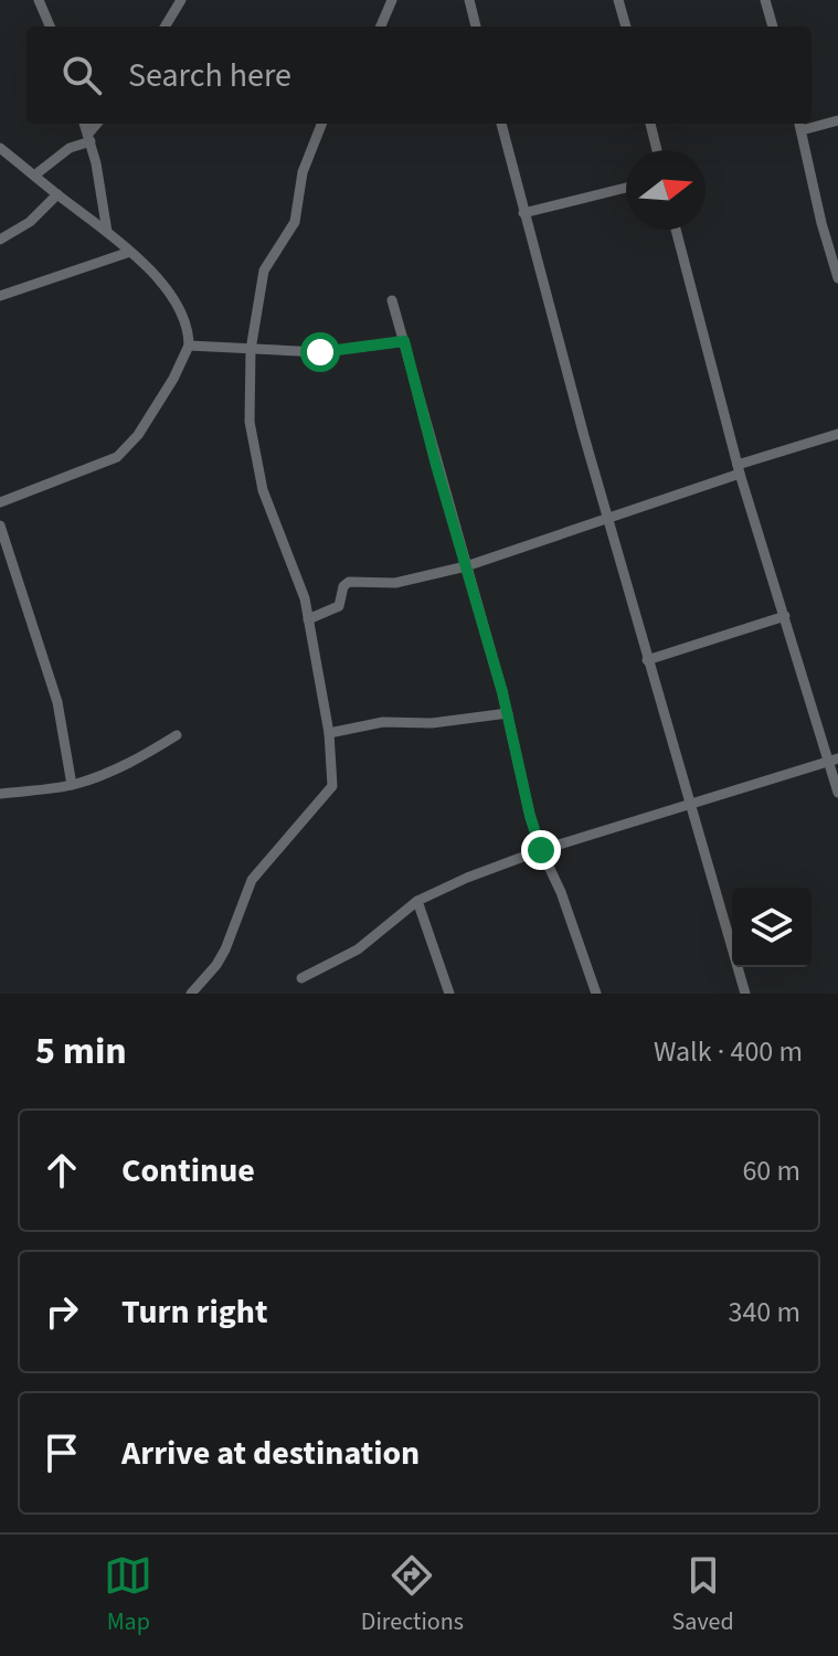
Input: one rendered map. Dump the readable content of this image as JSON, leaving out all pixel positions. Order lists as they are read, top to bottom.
{
  "north": "right",
  "page": {
    "search": "Search here",
    "heading": ["5 min", "Walk · 400 m"],
    "list": [
      ["Continue", "60 m"],
      ["Turn right", "340 m"],
      "Arrive at destination"
    ],
    "nav": ["Map", "Directions", "Saved"]
  }
}
